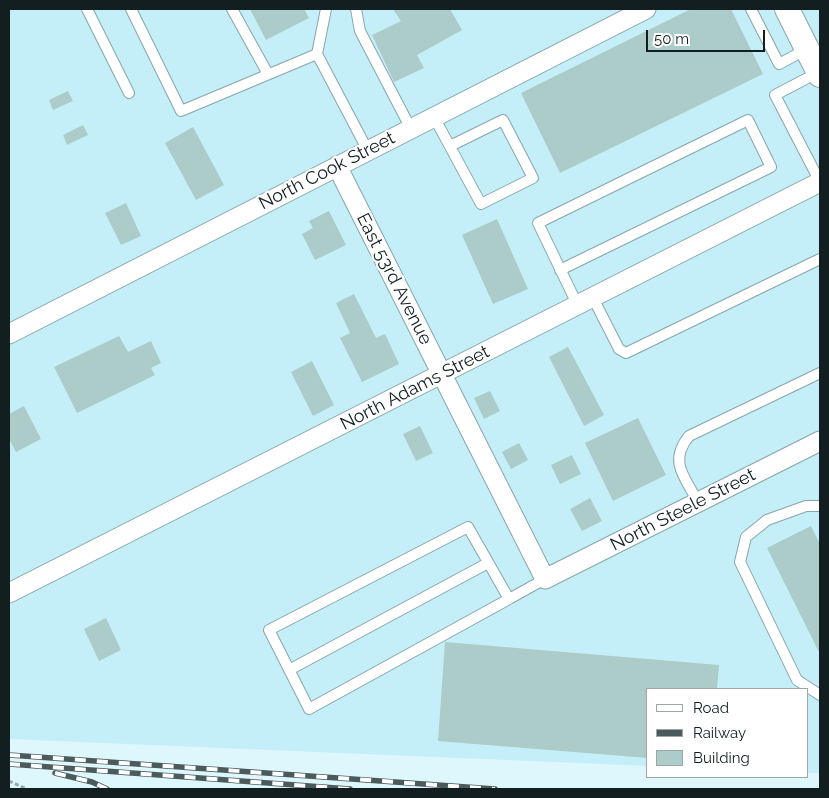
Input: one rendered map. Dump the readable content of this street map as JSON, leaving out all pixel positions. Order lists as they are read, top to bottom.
{
  "streets": {
    "street": [
      "North Cook Street",
      "East 53rd Avenue",
      "North Adams Street",
      "North Steele Street"
    ]
  },
  "crossings": [
    ["North Cook Street", "East 53rd Avenue"],
    ["East 53rd Avenue", "North Adams Street"],
    ["East 53rd Avenue", "North Steele Street"]
  ],
  "legend": ["Road", "Railway", "Building"],
  "scale_bar": "50 m"
}
